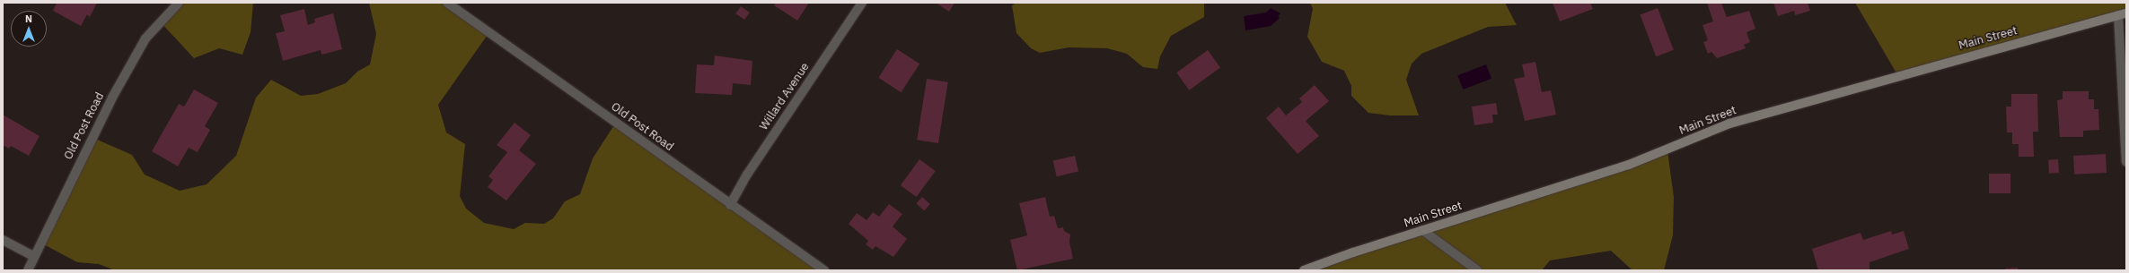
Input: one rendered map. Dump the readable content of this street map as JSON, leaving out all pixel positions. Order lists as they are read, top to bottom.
{
  "streets": {
    "main road": ["Main Street"],
    "street": ["Willard Avenue", "Old Post Road"]
  },
  "crossings": [
    ["Willard Avenue", "Old Post Road"]
  ],
  "north": "top"
}
